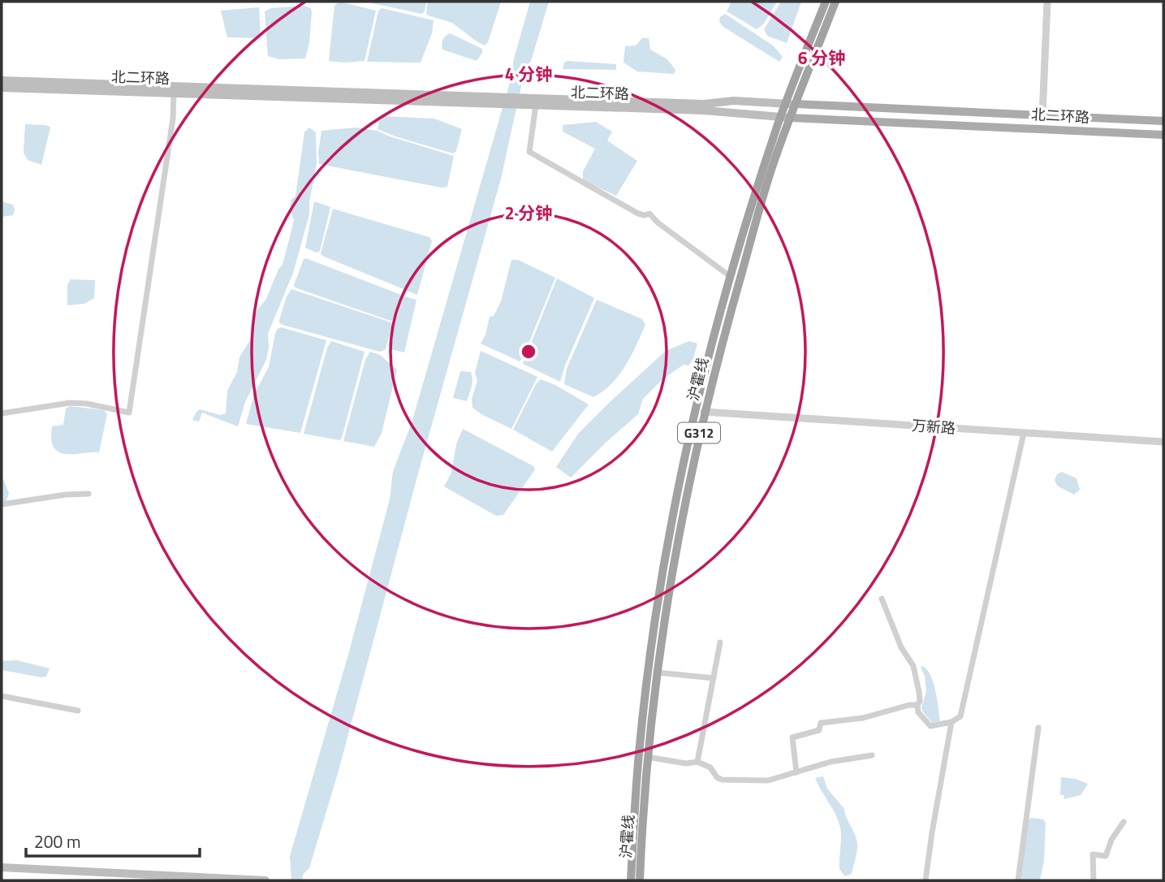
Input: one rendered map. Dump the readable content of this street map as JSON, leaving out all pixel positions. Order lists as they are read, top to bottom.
{
  "streets": {
    "highway": ["沪霍线", "G312"],
    "main road": ["北二环路"],
    "street": ["万新路"]
  },
  "crossings": [
    ["北二环路", "沪霍线"],
    ["沪霍线", "万新路"]
  ],
  "scale_bar": "200 m",
  "rings": ["6 分钟", "4 分钟", "2 分钟"]
}
